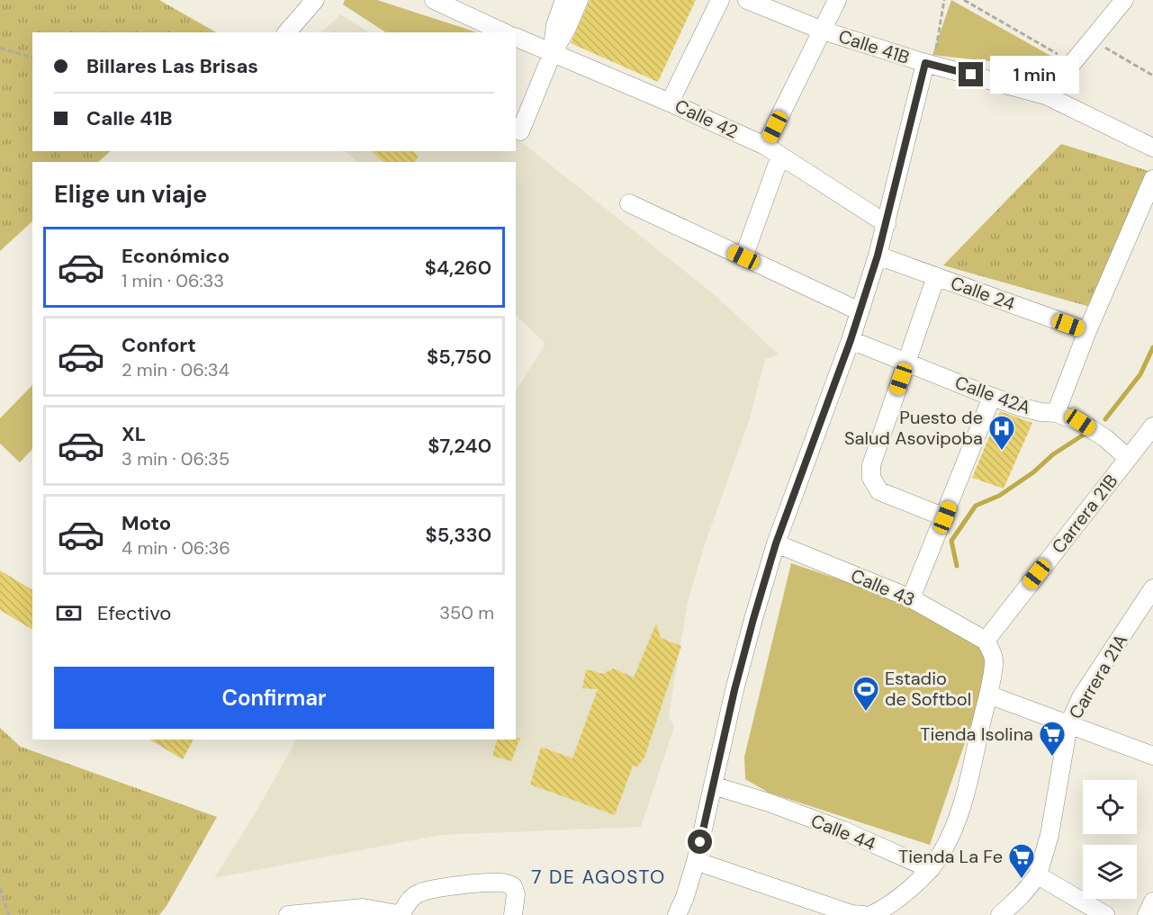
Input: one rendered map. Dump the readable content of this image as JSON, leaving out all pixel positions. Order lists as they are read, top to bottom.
{
  "streets": {
    "street": [
      "Calle 41B",
      "Calle 42",
      "Calle 24",
      "Calle 42A",
      "Carrera 21B",
      "Calle 43",
      "Carrera 21A",
      "Calle 44"
    ]
  },
  "crossings": [
    ["Calle 42A", "Carrera 21B"],
    ["Carrera 21B", "Calle 43"]
  ],
  "districts": ["7 DE AGOSTO"],
  "places": {
    "hospital": ["Puesto de Salud Asovipoba"],
    "sports": ["Estadio de Softbol"],
    "supermarket": ["Tienda Isolina", "Tienda La Fe"]
  },
  "page": {
    "banner": ["Billares Las Brisas", "Calle 41B"],
    "bubble": "1 min",
    "heading": "Elige un viaje",
    "list": [
      {
        "name": "Económico",
        "note": "1 min · 06:33",
        "value": "$4,260"
      },
      {
        "name": "Confort",
        "note": "2 min · 06:34",
        "value": "$5,750"
      },
      {
        "name": "XL",
        "note": "3 min · 06:35",
        "value": "$7,240"
      },
      {
        "name": "Moto",
        "note": "4 min · 06:36",
        "value": "$5,330"
      }
    ],
    "pay": ["Efectivo", "350 m"],
    "buttons": "Confirmar"
  }
}
